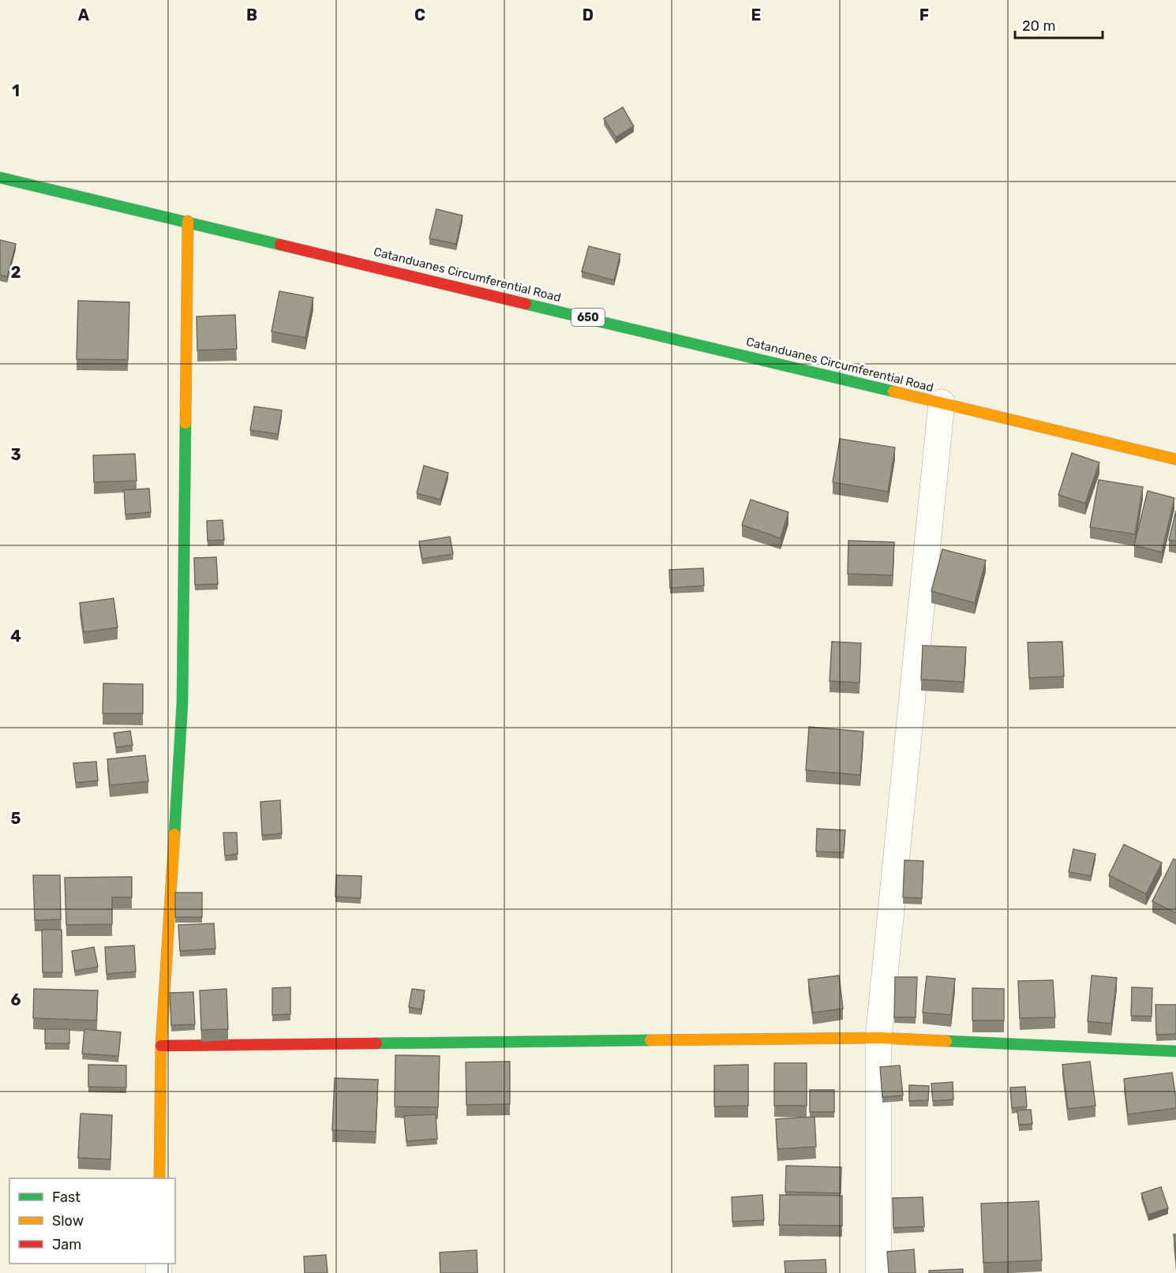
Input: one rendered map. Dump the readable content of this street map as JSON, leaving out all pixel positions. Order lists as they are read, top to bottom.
{
  "streets": {
    "street": ["Catanduanes Circumferential Road", "650"]
  },
  "legend": ["Fast", "Slow", "Jam"],
  "scale_bar": "20 m",
  "grid": {
    "columns": [
      "A",
      "B",
      "C",
      "D",
      "E",
      "F"
    ],
    "rows": [
      "1",
      "2",
      "3",
      "4",
      "5",
      "6"
    ]
  }
}
